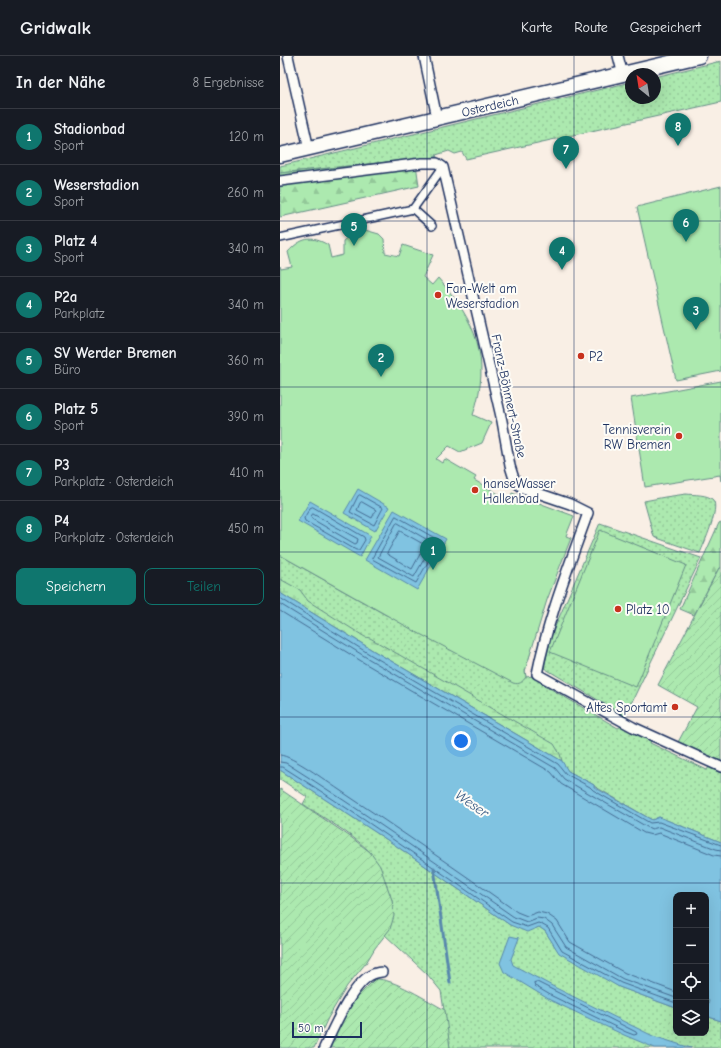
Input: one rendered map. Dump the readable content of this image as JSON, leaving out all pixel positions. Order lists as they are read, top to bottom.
{
  "streets": {
    "main road": ["Osterdeich"],
    "street": ["Franz-Böhmert-Straße"]
  },
  "water": ["Weser"],
  "places": [
    "Fan-Welt am Weserstadion",
    "P2",
    "Tennisverein RW Bremen",
    "hanseWasser Hallenbad",
    "Platz 10",
    "Altes Sportamt"
  ],
  "scale_bar": "50 m",
  "north": "top left",
  "page": {
    "header": "Gridwalk",
    "nav": ["Karte", "Route", "Gespeichert"],
    "heading": ["In der Nähe", "8 Ergebnisse"],
    "list": [
      {
        "mark": "1",
        "name": "Stadionbad",
        "note": "Sport",
        "value": "120 m"
      },
      {
        "mark": "2",
        "name": "Weserstadion",
        "note": "Sport",
        "value": "260 m"
      },
      {
        "mark": "3",
        "name": "Platz 4",
        "note": "Sport",
        "value": "340 m"
      },
      {
        "mark": "4",
        "name": "P2a",
        "note": "Parkplatz",
        "value": "340 m"
      },
      {
        "mark": "5",
        "name": "SV Werder Bremen",
        "note": "Büro",
        "value": "360 m"
      },
      {
        "mark": "6",
        "name": "Platz 5",
        "note": "Sport",
        "value": "390 m"
      },
      {
        "mark": "7",
        "name": "P3",
        "note": "Parkplatz · Osterdeich",
        "value": "410 m"
      },
      {
        "mark": "8",
        "name": "P4",
        "note": "Parkplatz · Osterdeich",
        "value": "450 m"
      }
    ],
    "pins": [
      "8",
      "7",
      "6",
      "5",
      "4",
      "3",
      "2",
      "1"
    ],
    "buttons": ["Speichern", "Teilen"],
    "map_buttons": ["+", "−"],
    "scale": "50 m"
  }
}
